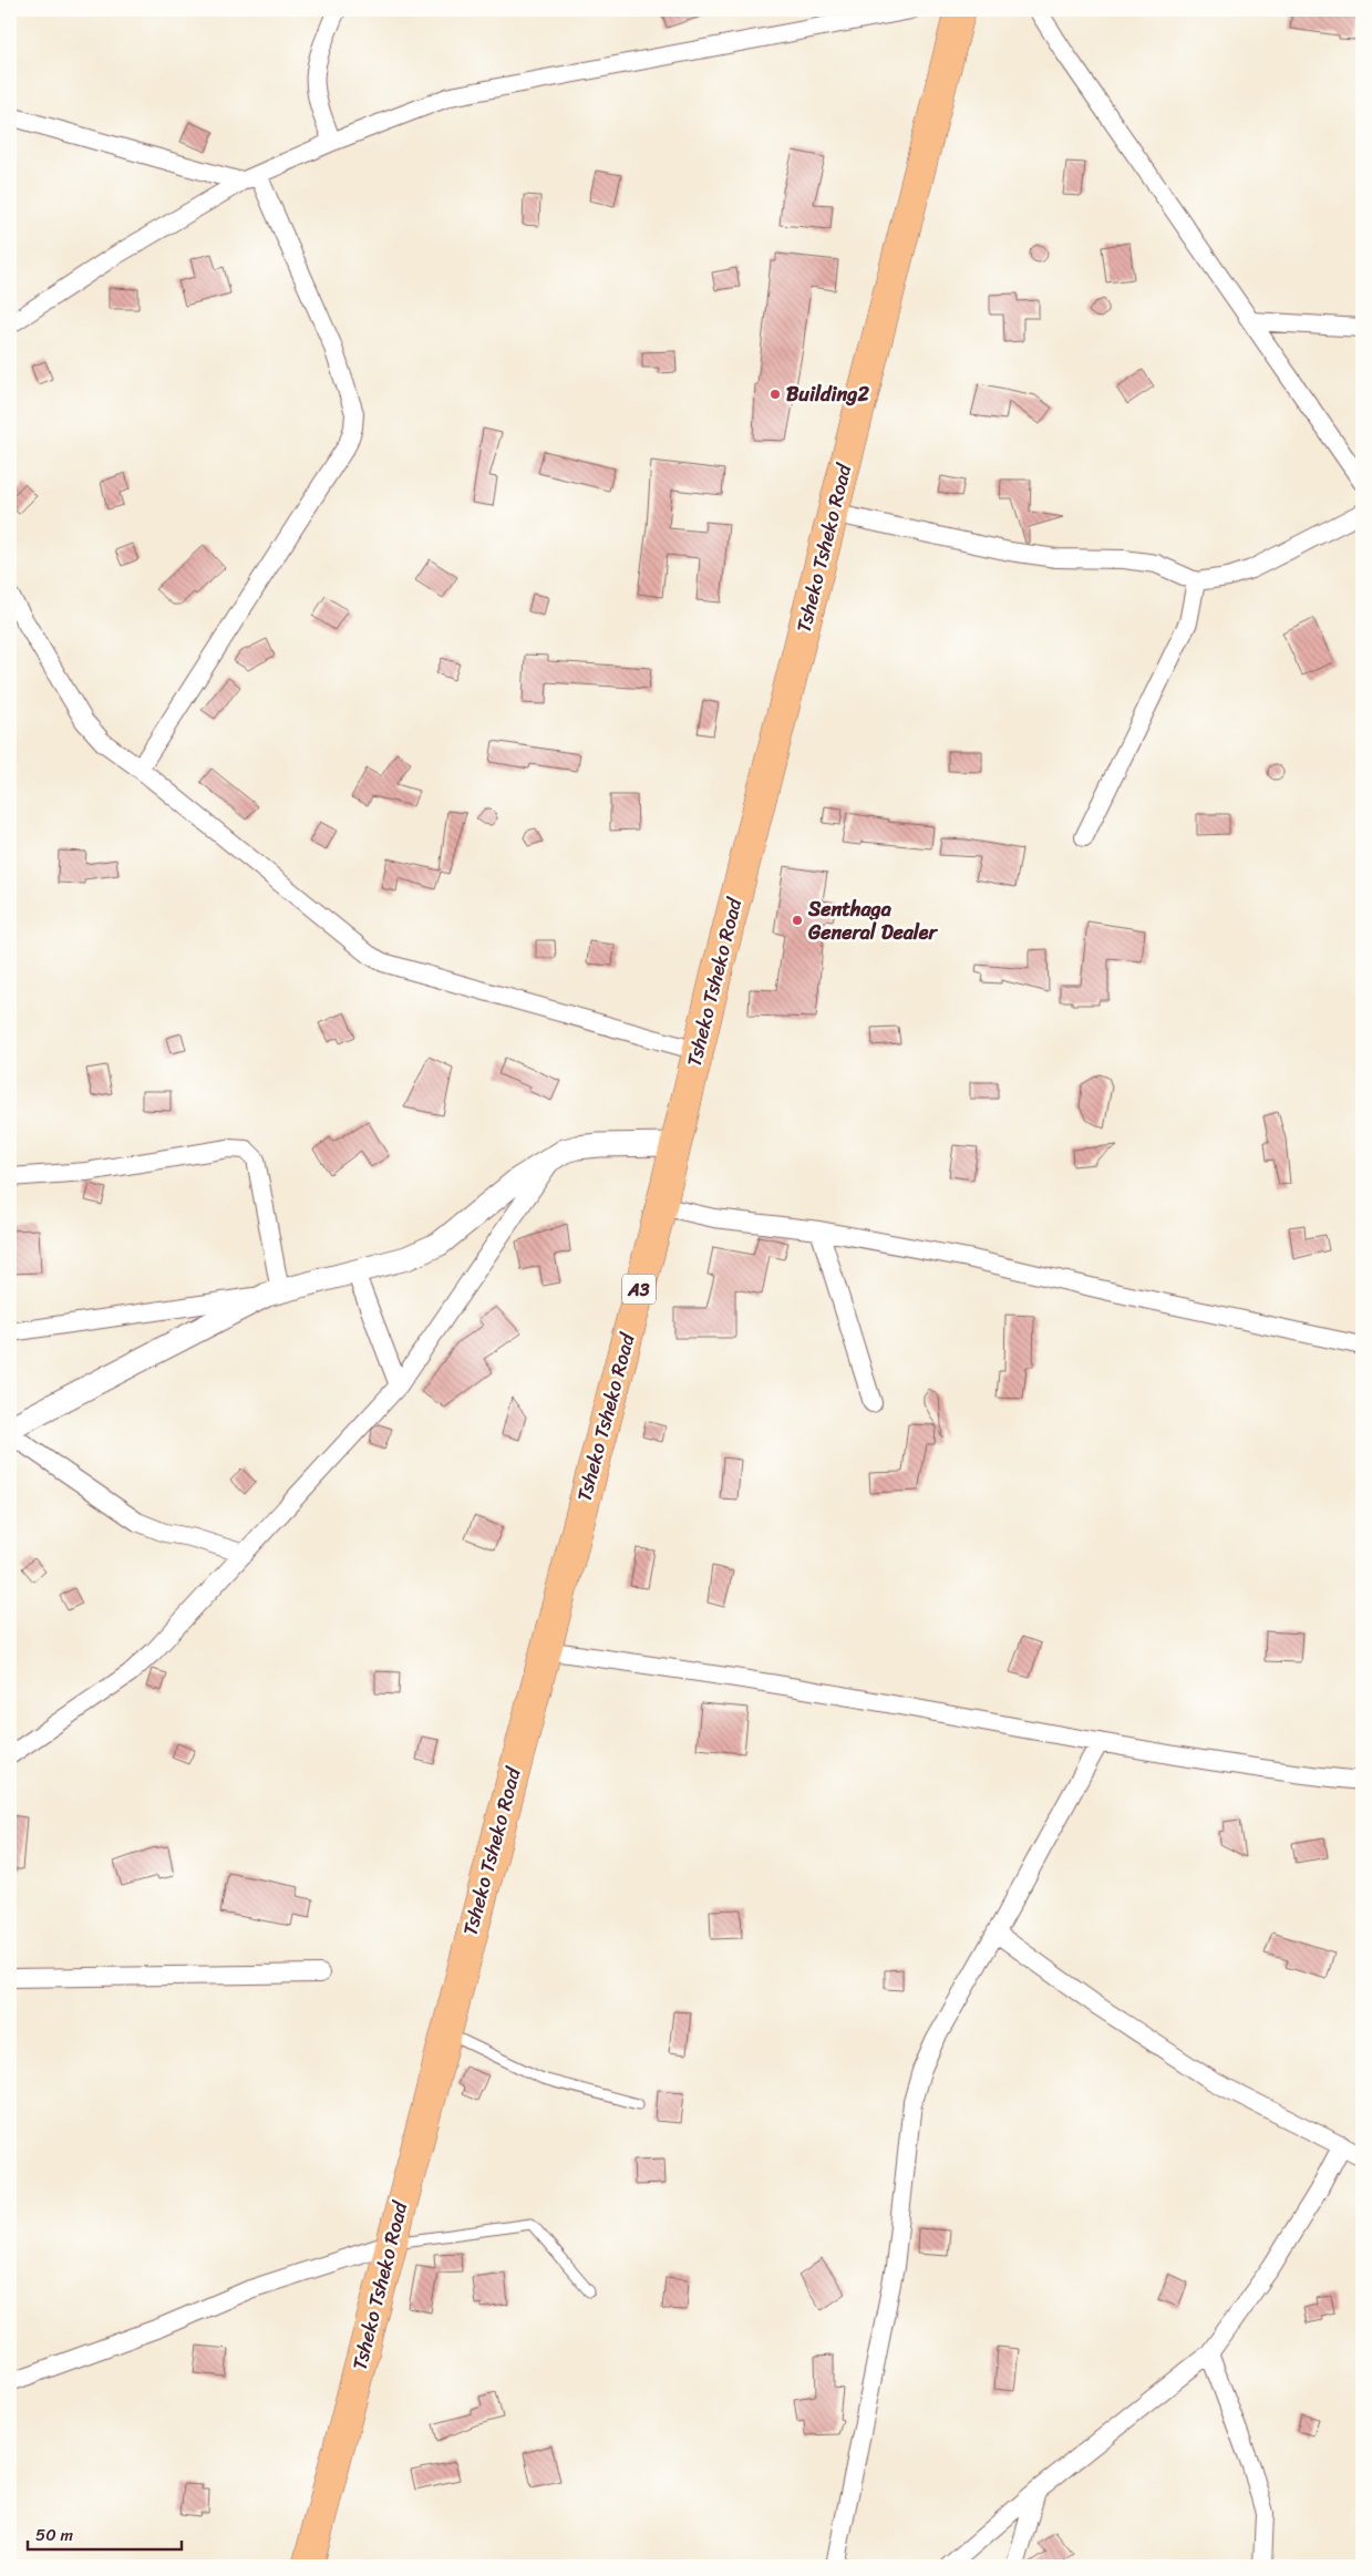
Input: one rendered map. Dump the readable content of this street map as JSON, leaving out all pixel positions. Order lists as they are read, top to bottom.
{
  "streets": {
    "highway": ["Tsheko Tsheko Road", "A3"]
  },
  "places": ["Building2", "Senthaga General Dealer"],
  "scale_bar": "50 m"
}
